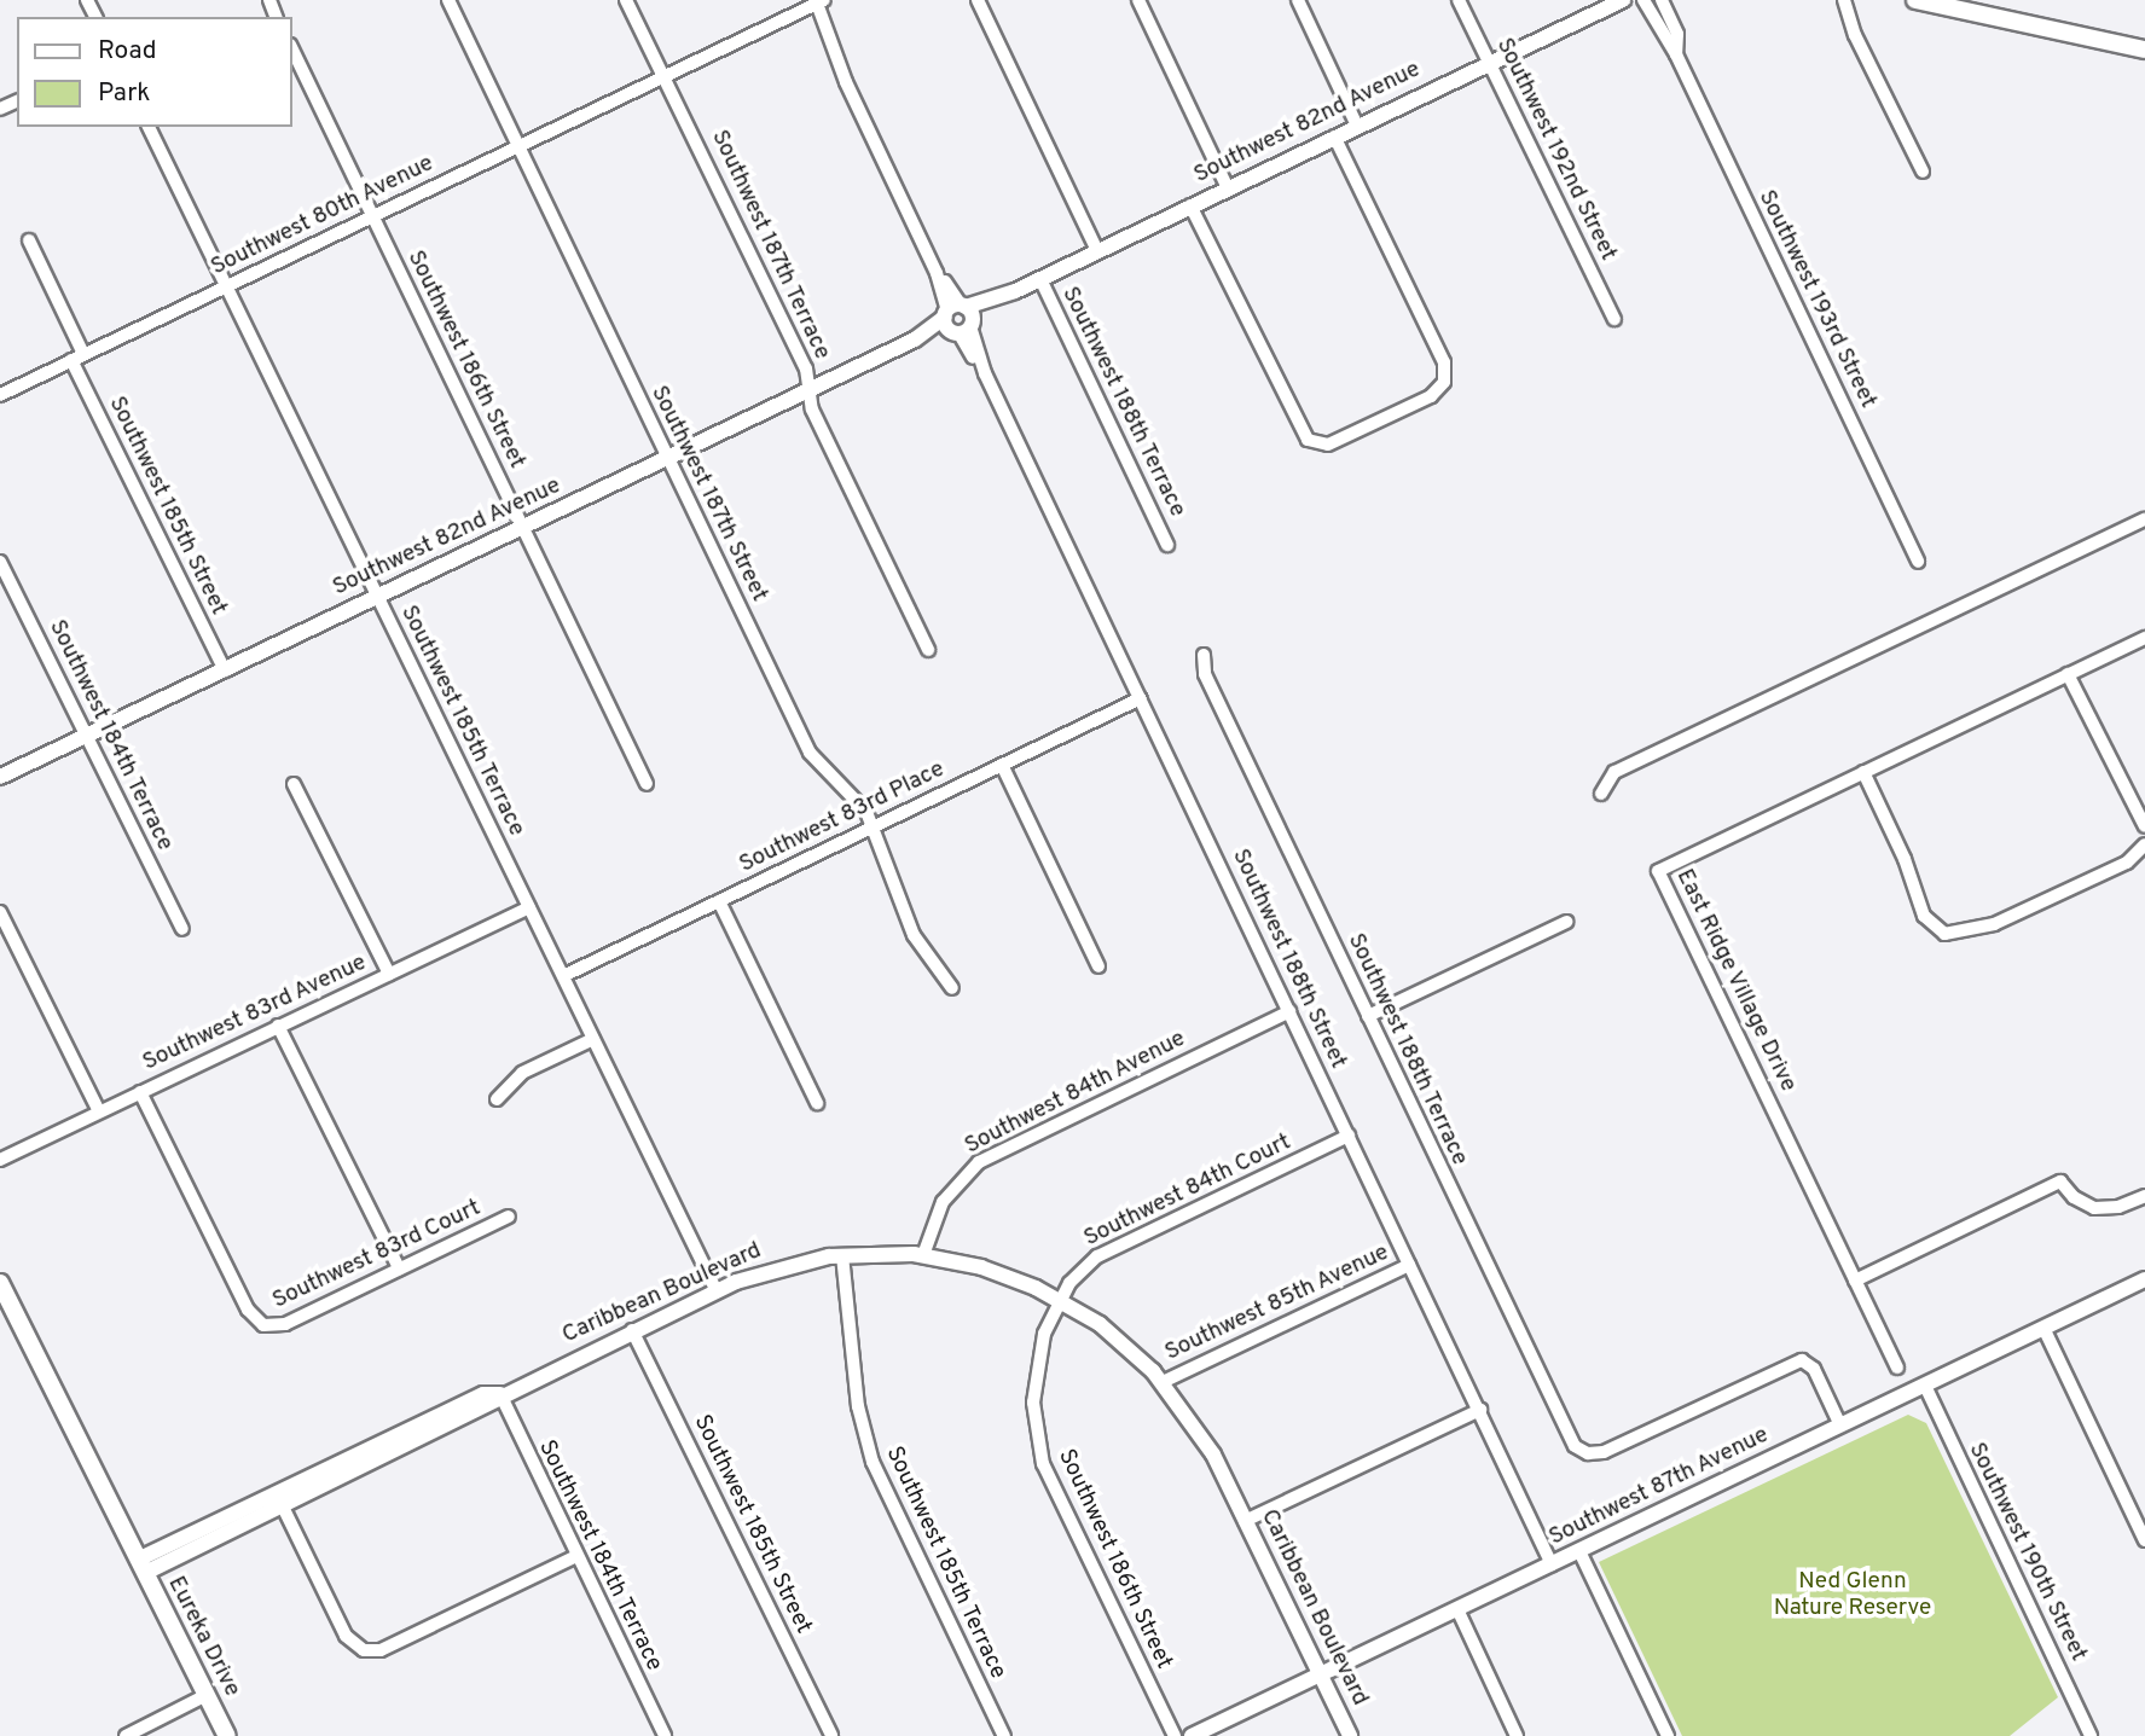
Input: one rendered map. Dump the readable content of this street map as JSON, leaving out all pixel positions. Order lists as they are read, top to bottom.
{
  "streets": {
    "main road": ["Eureka Drive"],
    "street": [
      "Southwest 82nd Avenue",
      "Southwest 192nd Street",
      "Southwest 80th Avenue",
      "Southwest 187th Terrace",
      "Southwest 193rd Street",
      "Southwest 186th Street",
      "Southwest 188th Terrace",
      "Southwest 187th Street",
      "Southwest 185th Street",
      "Southwest 185th Terrace",
      "Southwest 184th Terrace",
      "Southwest 83rd Place",
      "Southwest 188th Street",
      "East Ridge Village Drive",
      "Southwest 83rd Avenue",
      "Southwest 84th Avenue",
      "Southwest 84th Court",
      "Southwest 83rd Court",
      "Caribbean Boulevard",
      "Southwest 85th Avenue",
      "Southwest 87th Avenue",
      "Southwest 190th Street"
    ]
  },
  "crossings": [
    ["Southwest 82nd Avenue", "Southwest 192nd Street"],
    ["Southwest 82nd Avenue", "Southwest 187th Terrace"],
    ["Southwest 82nd Avenue", "Southwest 186th Street"],
    ["Southwest 82nd Avenue", "Southwest 188th Terrace"],
    ["Southwest 82nd Avenue", "Southwest 187th Street"],
    ["Southwest 82nd Avenue", "Southwest 185th Street"],
    ["Southwest 82nd Avenue", "Southwest 185th Terrace"],
    ["Southwest 82nd Avenue", "Southwest 184th Terrace"],
    ["Southwest 82nd Avenue", "Southwest 188th Street"],
    ["Southwest 80th Avenue", "Southwest 187th Terrace"],
    ["Southwest 80th Avenue", "Southwest 186th Street"],
    ["Southwest 80th Avenue", "Southwest 187th Street"],
    ["Southwest 80th Avenue", "Southwest 185th Street"],
    ["Southwest 80th Avenue", "Southwest 185th Terrace"],
    ["Southwest 80th Avenue", "Southwest 188th Street"],
    ["Southwest 186th Street", "Southwest 84th Court"],
    ["Southwest 186th Street", "Caribbean Boulevard"],
    ["Southwest 188th Terrace", "Southwest 87th Avenue"],
    ["Southwest 187th Street", "Southwest 83rd Place"],
    ["Southwest 185th Street", "Caribbean Boulevard"],
    ["Southwest 185th Terrace", "Southwest 83rd Place"],
    ["Southwest 185th Terrace", "Southwest 83rd Avenue"],
    ["Southwest 185th Terrace", "Caribbean Boulevard"],
    ["Southwest 184th Terrace", "Caribbean Boulevard"],
    ["Southwest 83rd Place", "Southwest 188th Street"],
    ["Southwest 188th Street", "Southwest 84th Avenue"],
    ["Southwest 188th Street", "Southwest 84th Court"],
    ["Southwest 188th Street", "Southwest 85th Avenue"],
    ["Southwest 188th Street", "Southwest 87th Avenue"],
    ["Southwest 83rd Avenue", "Southwest 83rd Court"],
    ["Southwest 84th Avenue", "Caribbean Boulevard"],
    ["Southwest 84th Court", "Caribbean Boulevard"],
    ["Caribbean Boulevard", "Southwest 85th Avenue"],
    ["Caribbean Boulevard", "Southwest 87th Avenue"],
    ["Caribbean Boulevard", "Eureka Drive"],
    ["Southwest 87th Avenue", "Southwest 190th Street"]
  ],
  "parks": ["Ned Glenn Nature Reserve"],
  "legend": ["Road", "Park"]
}
